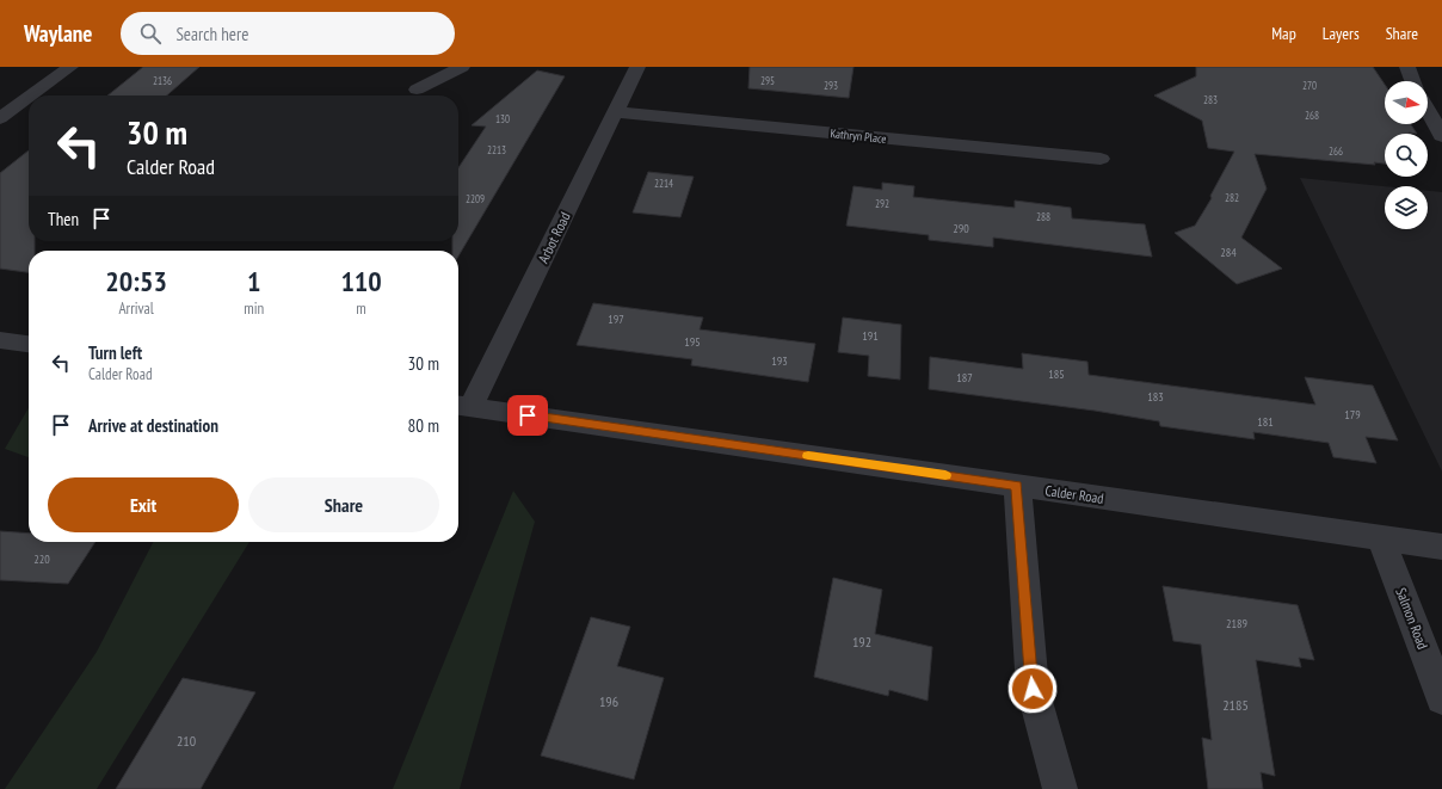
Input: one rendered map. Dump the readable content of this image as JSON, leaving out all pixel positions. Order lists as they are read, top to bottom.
{
  "streets": {
    "street": [
      "Kathryn Place",
      "Arbot Road",
      "Calder Road",
      "Salmon Road"
    ]
  },
  "crossings": [
    ["Kathryn Place", "Arbot Road"],
    ["Arbot Road", "Calder Road"],
    ["Calder Road", "Salmon Road"]
  ],
  "house_numbers": [
    "2136",
    "295",
    "293",
    "270",
    "283",
    "268",
    "130",
    "2213",
    "266",
    "2214",
    "282",
    "2209",
    "292",
    "288",
    "290",
    "284",
    "197",
    "191",
    "195",
    "193",
    "185",
    "187",
    "183",
    "179",
    "181",
    "220",
    "2189",
    "192",
    "196",
    "2185",
    "210"
  ],
  "north": "right",
  "page": {
    "header": "Waylane",
    "search": "Search here",
    "nav": ["Map", "Layers", "Share"],
    "turn": ["30 m", "Calder Road"],
    "then": "Then",
    "eta": [
      "20:53",
      "Arrival",
      "1",
      "min",
      "110",
      "m"
    ],
    "list": [
      {
        "name": "Turn left",
        "note": "Calder Road",
        "value": "30 m"
      },
      {
        "name": "Arrive at destination",
        "value": "80 m"
      }
    ],
    "buttons": ["Exit", "Share"]
  }
}
